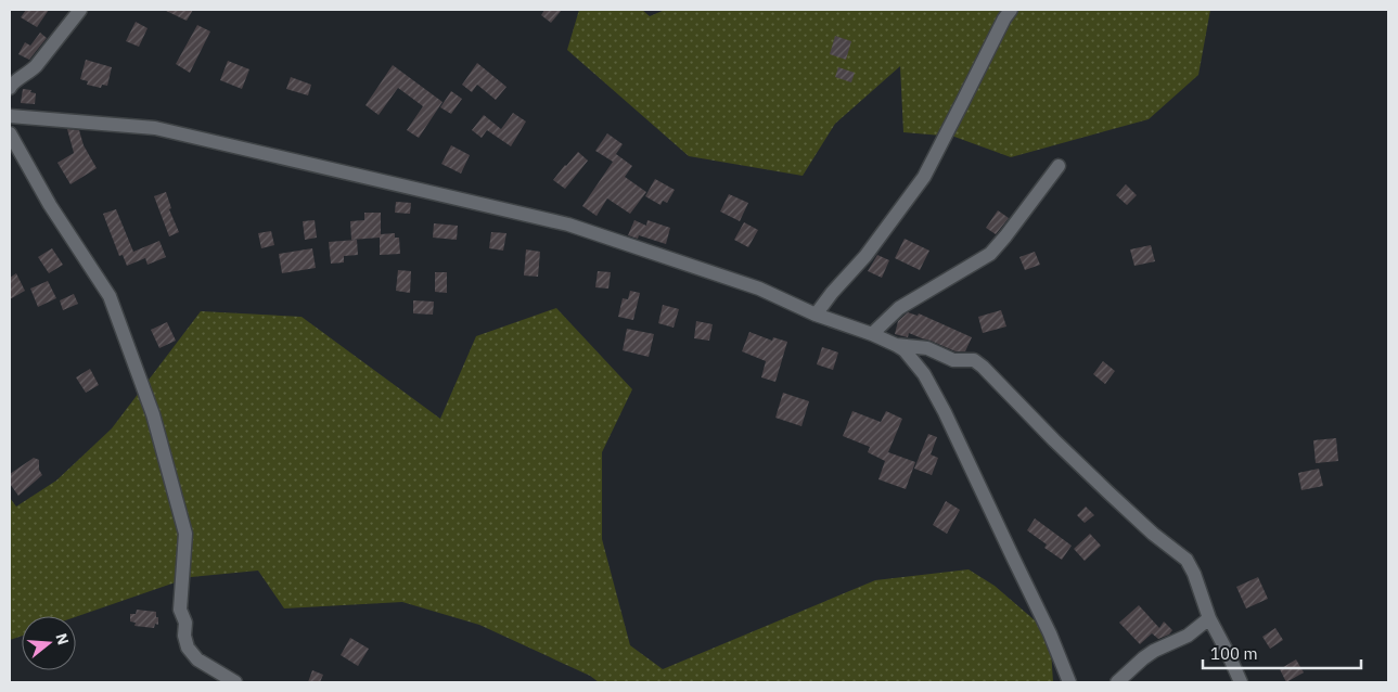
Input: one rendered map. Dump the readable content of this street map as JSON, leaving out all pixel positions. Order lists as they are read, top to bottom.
{
  "scale_bar": "100 m",
  "north": "right"
}
